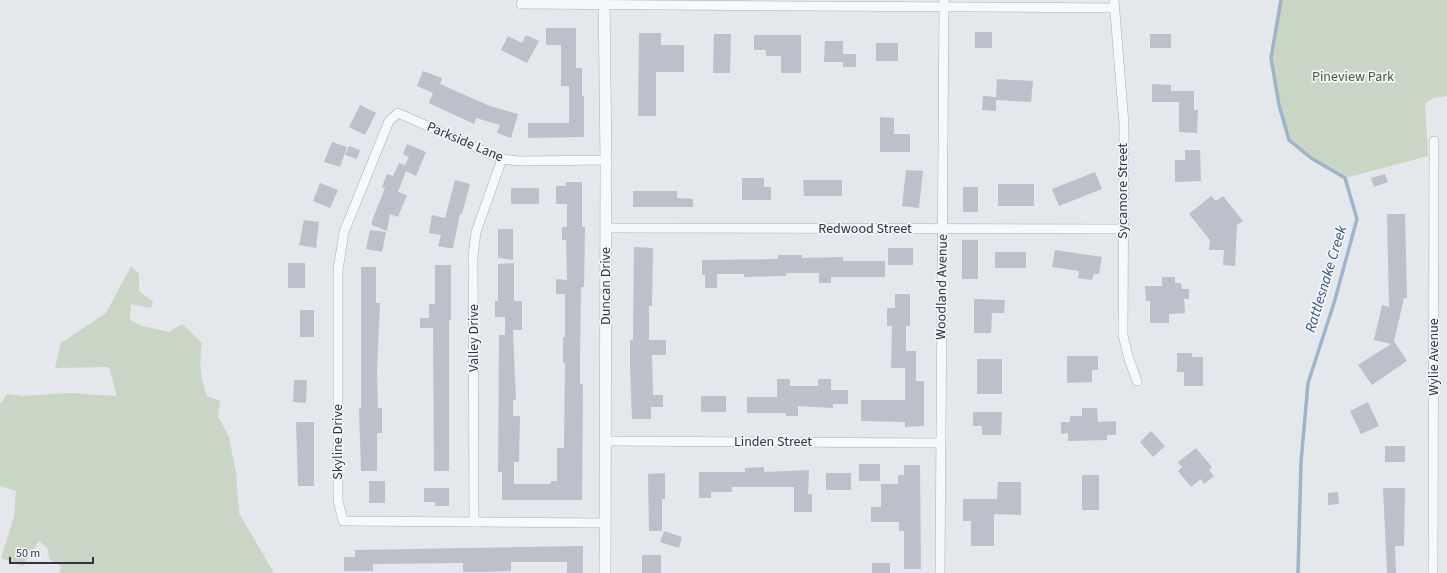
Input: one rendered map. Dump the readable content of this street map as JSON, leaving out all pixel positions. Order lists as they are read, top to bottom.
{
  "streets": {
    "street": [
      "Parkside Lane",
      "Sycamore Street",
      "Redwood Street",
      "Duncan Drive",
      "Woodland Avenue",
      "Valley Drive",
      "Wylie Avenue",
      "Skyline Drive",
      "Linden Street"
    ]
  },
  "crossings": [
    ["Parkside Lane", "Duncan Drive"],
    ["Parkside Lane", "Valley Drive"],
    ["Parkside Lane", "Skyline Drive"],
    ["Sycamore Street", "Redwood Street"],
    ["Redwood Street", "Duncan Drive"],
    ["Redwood Street", "Woodland Avenue"],
    ["Duncan Drive", "Skyline Drive"],
    ["Duncan Drive", "Linden Street"],
    ["Woodland Avenue", "Linden Street"],
    ["Valley Drive", "Skyline Drive"]
  ],
  "water": ["Rattlesnake Creek"],
  "parks": ["Pineview Park"],
  "scale_bar": "50 m"
}
